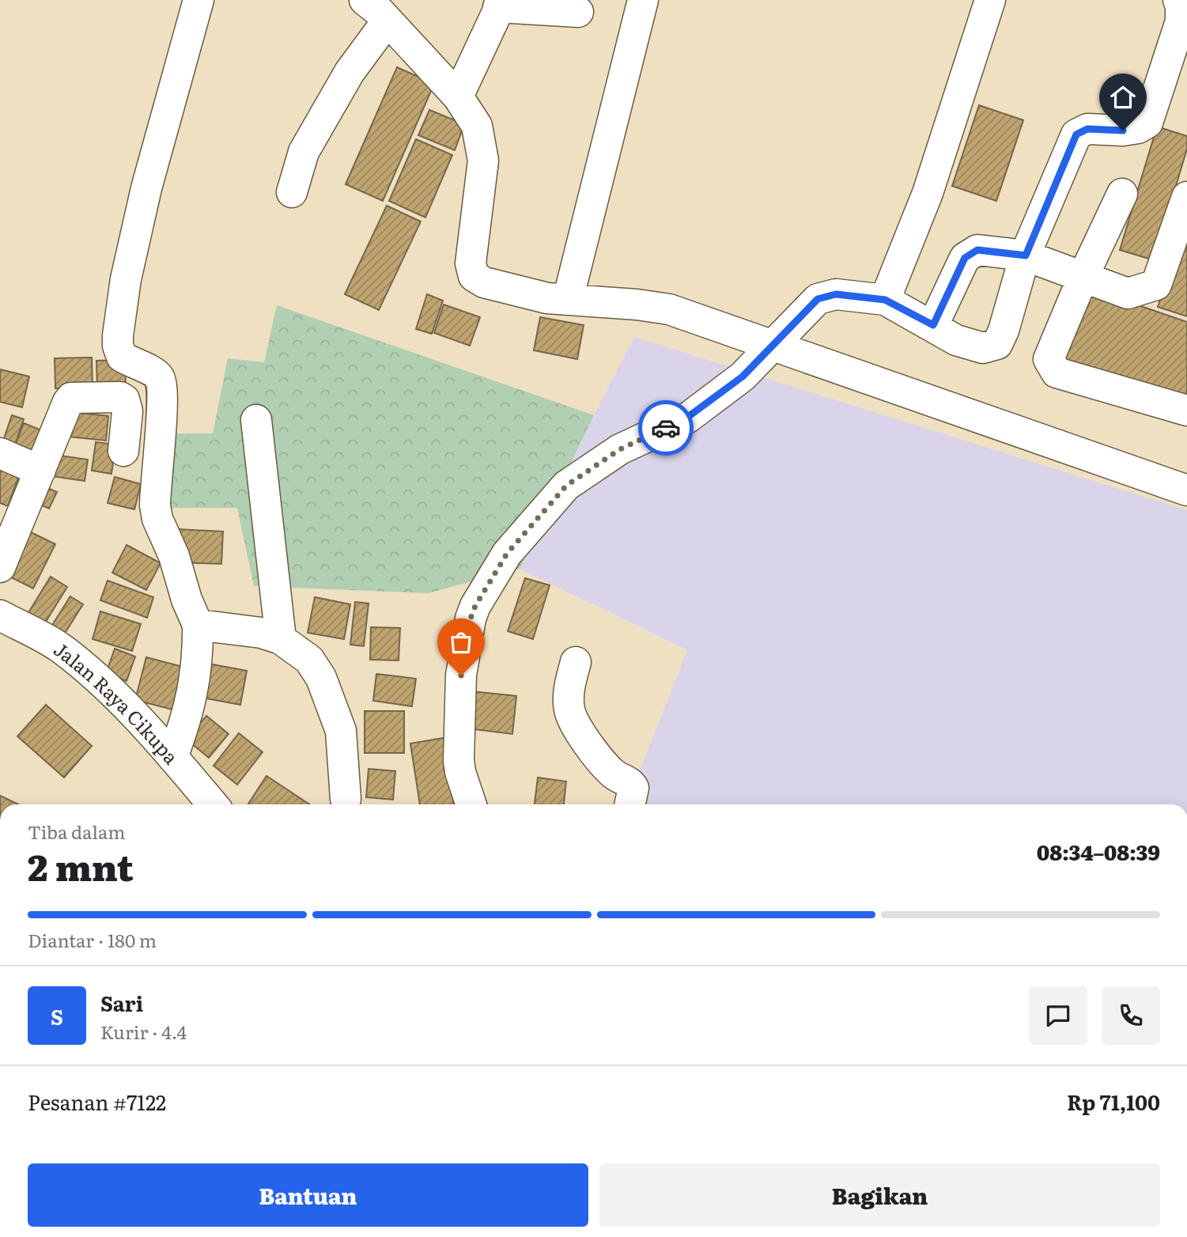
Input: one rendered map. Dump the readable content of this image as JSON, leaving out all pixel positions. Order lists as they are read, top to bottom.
{
  "streets": {
    "street": ["Jalan Raya Cikupa"]
  },
  "page": {
    "heading": ["2 mnt", "Tiba dalam", "08:34–08:39"],
    "panel": [
      "Sari",
      "Kurir · 4.4",
      "Pesanan #7122",
      "Rp 71,100"
    ],
    "bar": "Diantar · 180 m",
    "round": "S",
    "buttons": ["Bantuan", "Bagikan"]
  }
}
